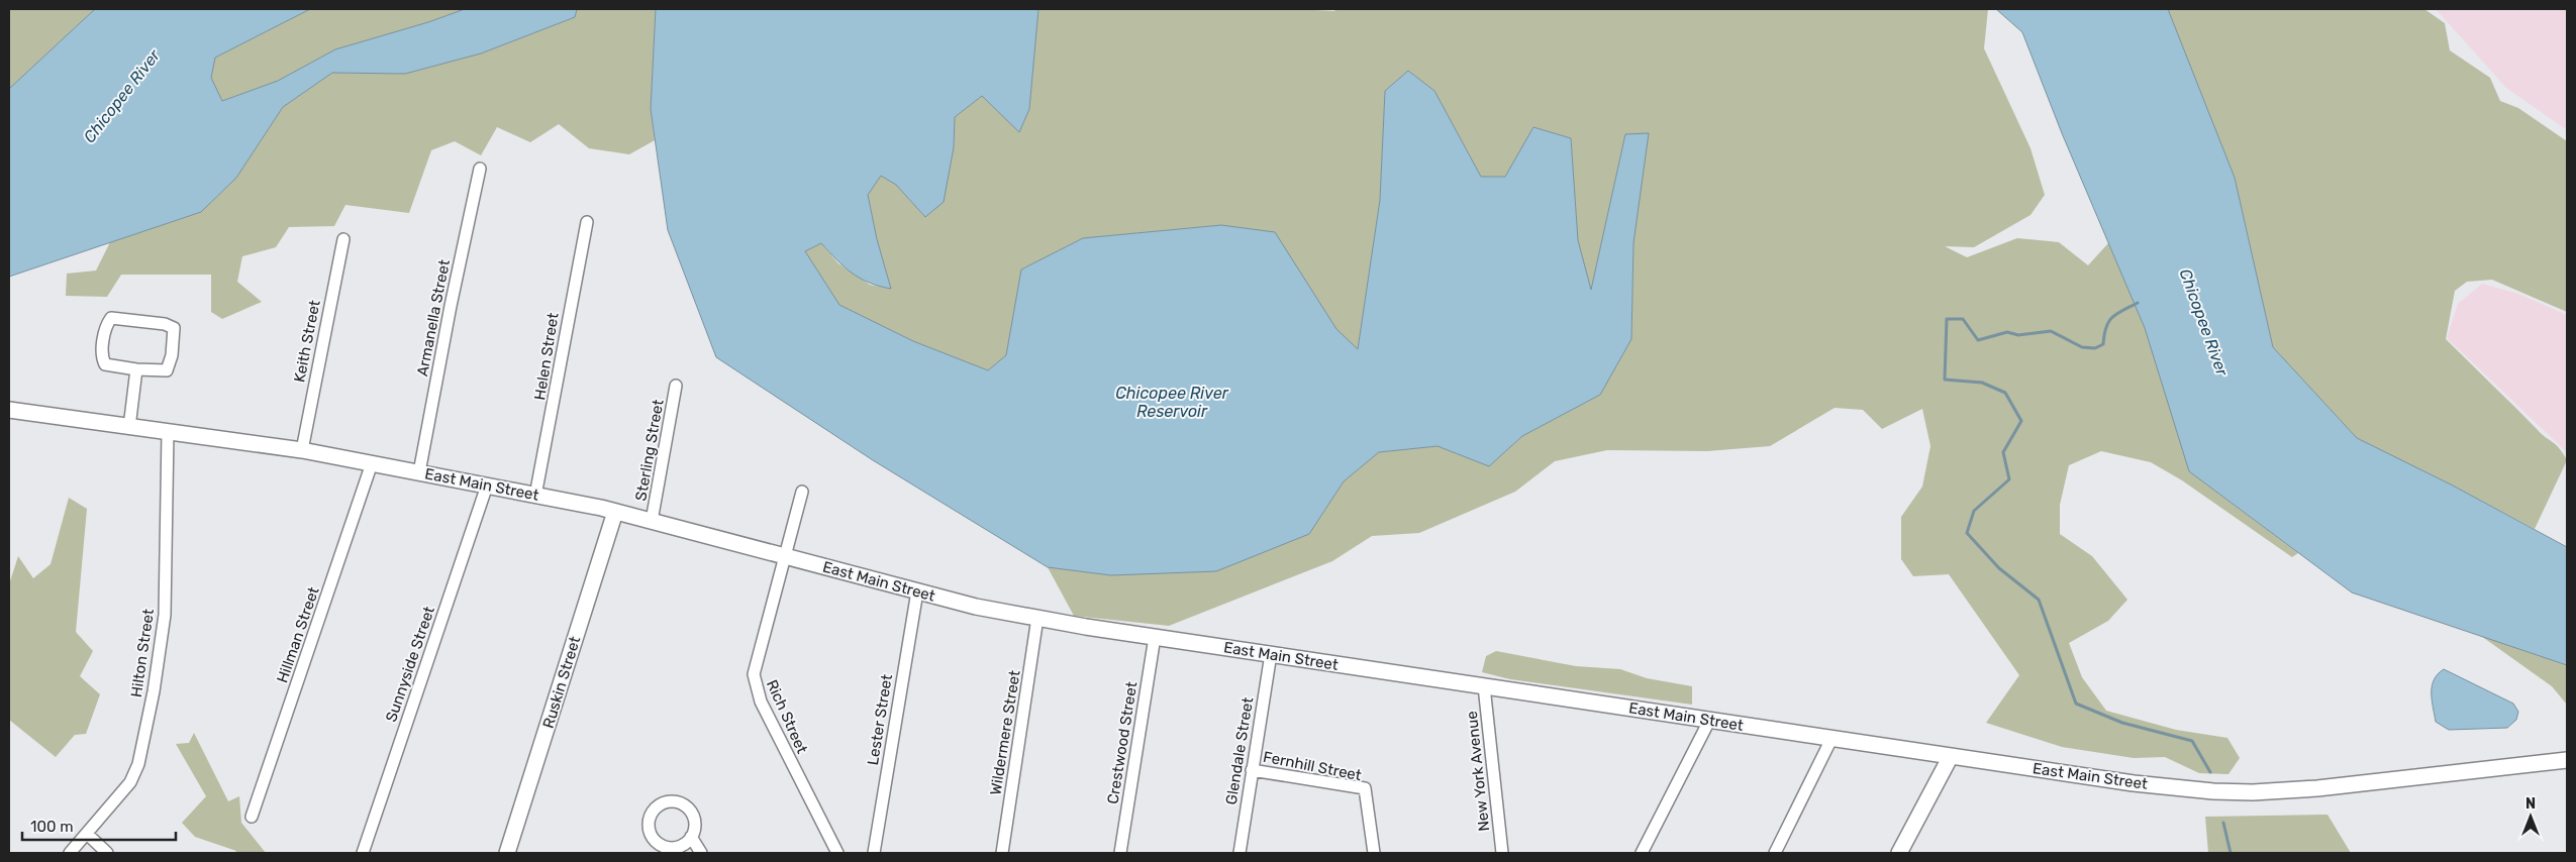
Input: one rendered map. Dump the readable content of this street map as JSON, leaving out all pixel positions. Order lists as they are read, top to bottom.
{
  "streets": {
    "main road": ["East Main Street", "Ruskin Street"],
    "street": [
      "Armanella Street",
      "Keith Street",
      "Helen Street",
      "Sterling Street",
      "Hillman Street",
      "Hilton Street",
      "Sunnyside Street",
      "Rich Street",
      "Lester Street",
      "Wildermere Street",
      "Crestwood Street",
      "Glendale Street",
      "Fernhill Street",
      "New York Avenue"
    ]
  },
  "crossings": [
    ["Armanella Street", "East Main Street"],
    ["Keith Street", "East Main Street"],
    ["Helen Street", "East Main Street"],
    ["Sterling Street", "East Main Street"],
    ["East Main Street", "Hillman Street"],
    ["East Main Street", "Hilton Street"],
    ["East Main Street", "Sunnyside Street"],
    ["East Main Street", "Ruskin Street"],
    ["East Main Street", "Rich Street"],
    ["East Main Street", "Lester Street"],
    ["East Main Street", "Wildermere Street"],
    ["East Main Street", "Crestwood Street"],
    ["East Main Street", "Glendale Street"],
    ["East Main Street", "New York Avenue"],
    ["Glendale Street", "Fernhill Street"]
  ],
  "water": ["Chicopee River", "Chicopee River Reservoir"],
  "scale_bar": "100 m",
  "north": "top"
}
